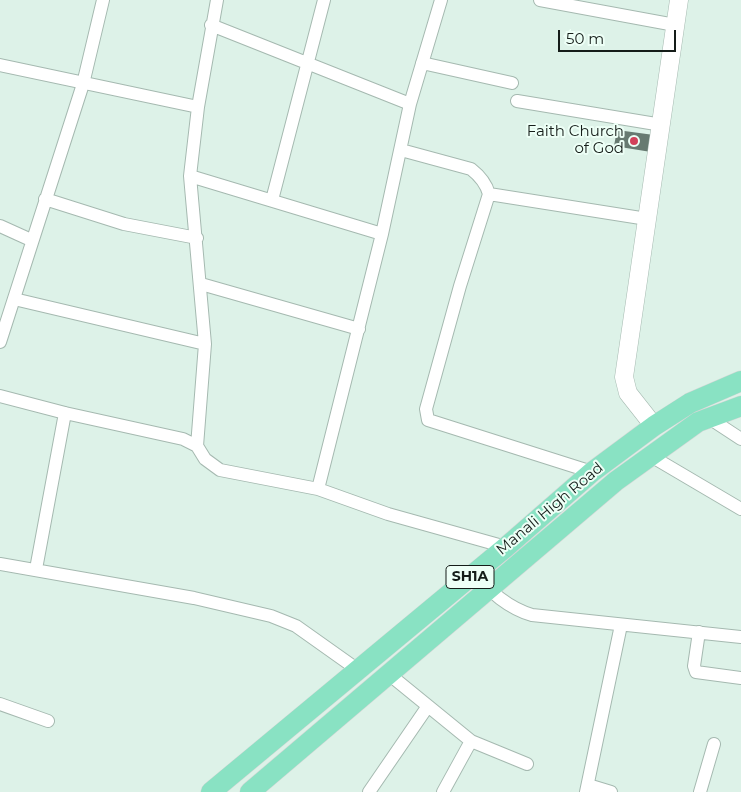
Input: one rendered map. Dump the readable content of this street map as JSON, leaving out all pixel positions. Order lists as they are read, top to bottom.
{
  "streets": {
    "main road": ["Manali High Road", "SH1A"]
  },
  "places": ["Faith Church of God"],
  "scale_bar": "50 m"
}
